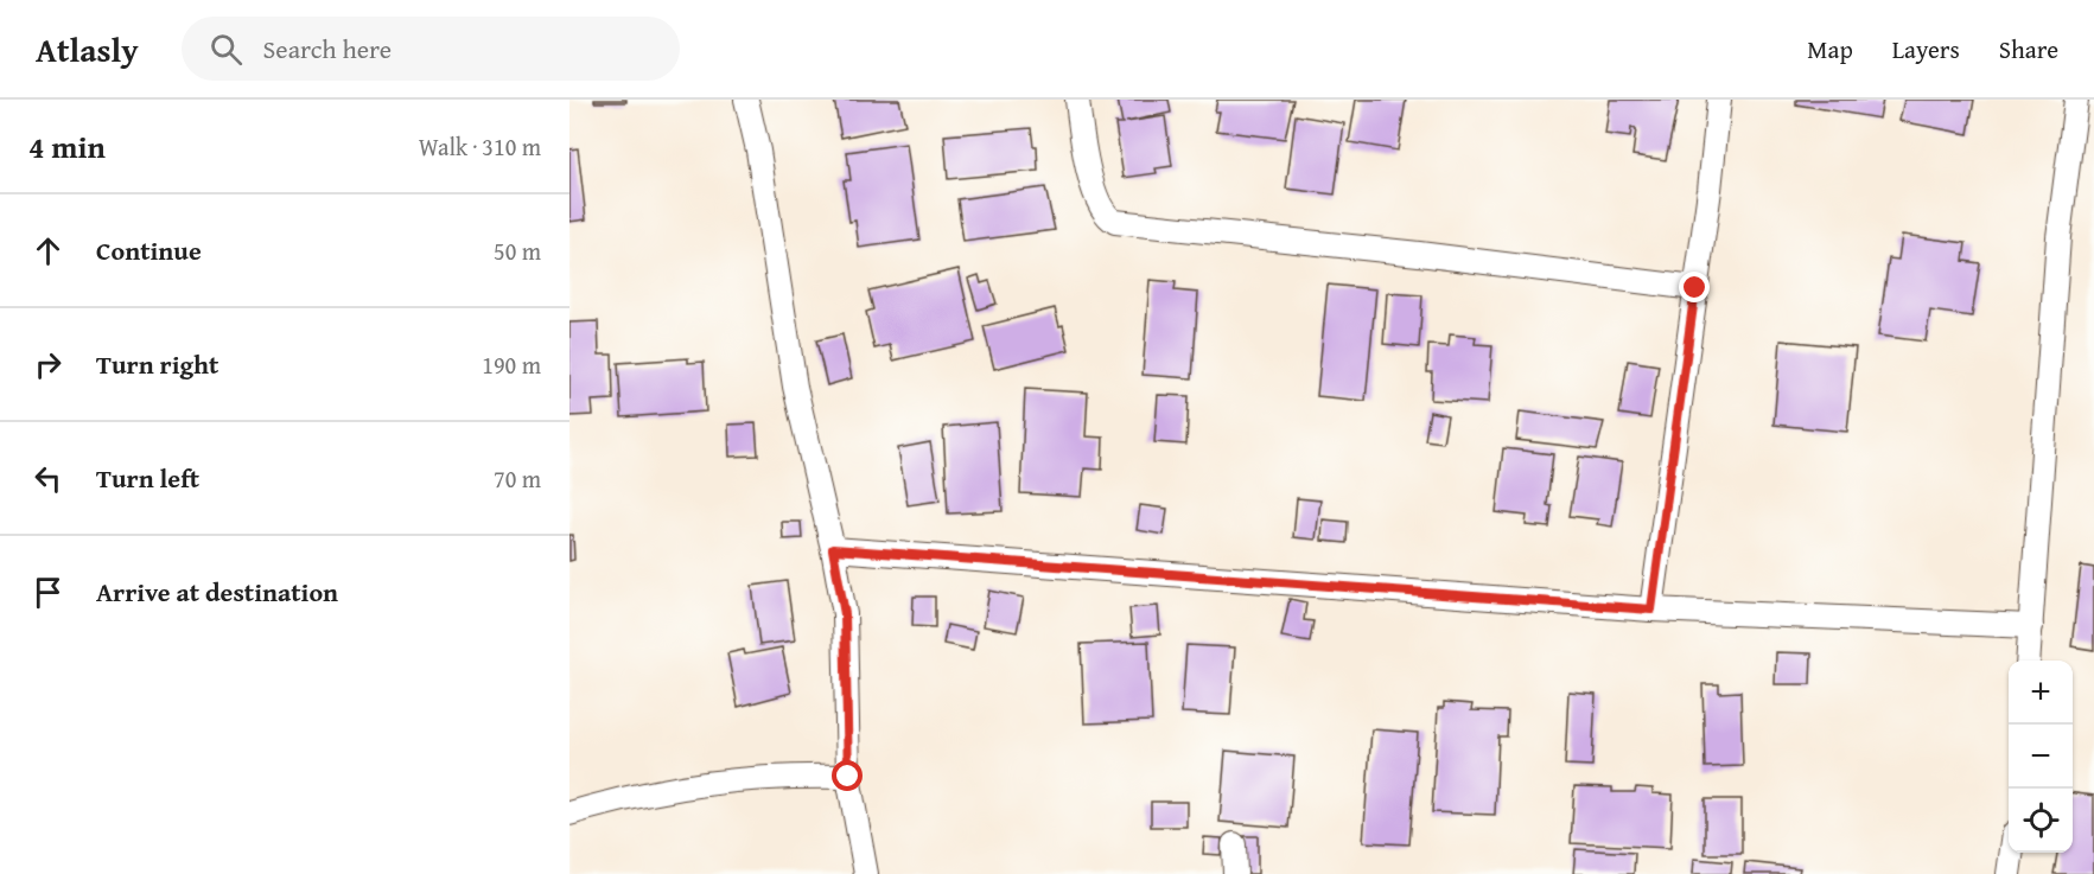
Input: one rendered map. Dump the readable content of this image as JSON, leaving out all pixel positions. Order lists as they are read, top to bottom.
{
  "page": {
    "header": "Atlasly",
    "search": "Search here",
    "nav": ["Map", "Layers", "Share"],
    "heading": ["4 min", "Walk · 310 m"],
    "list": [
      ["Continue", "50 m"],
      ["Turn right", "190 m"],
      ["Turn left", "70 m"],
      "Arrive at destination"
    ],
    "map_buttons": ["+", "−"]
  }
}
